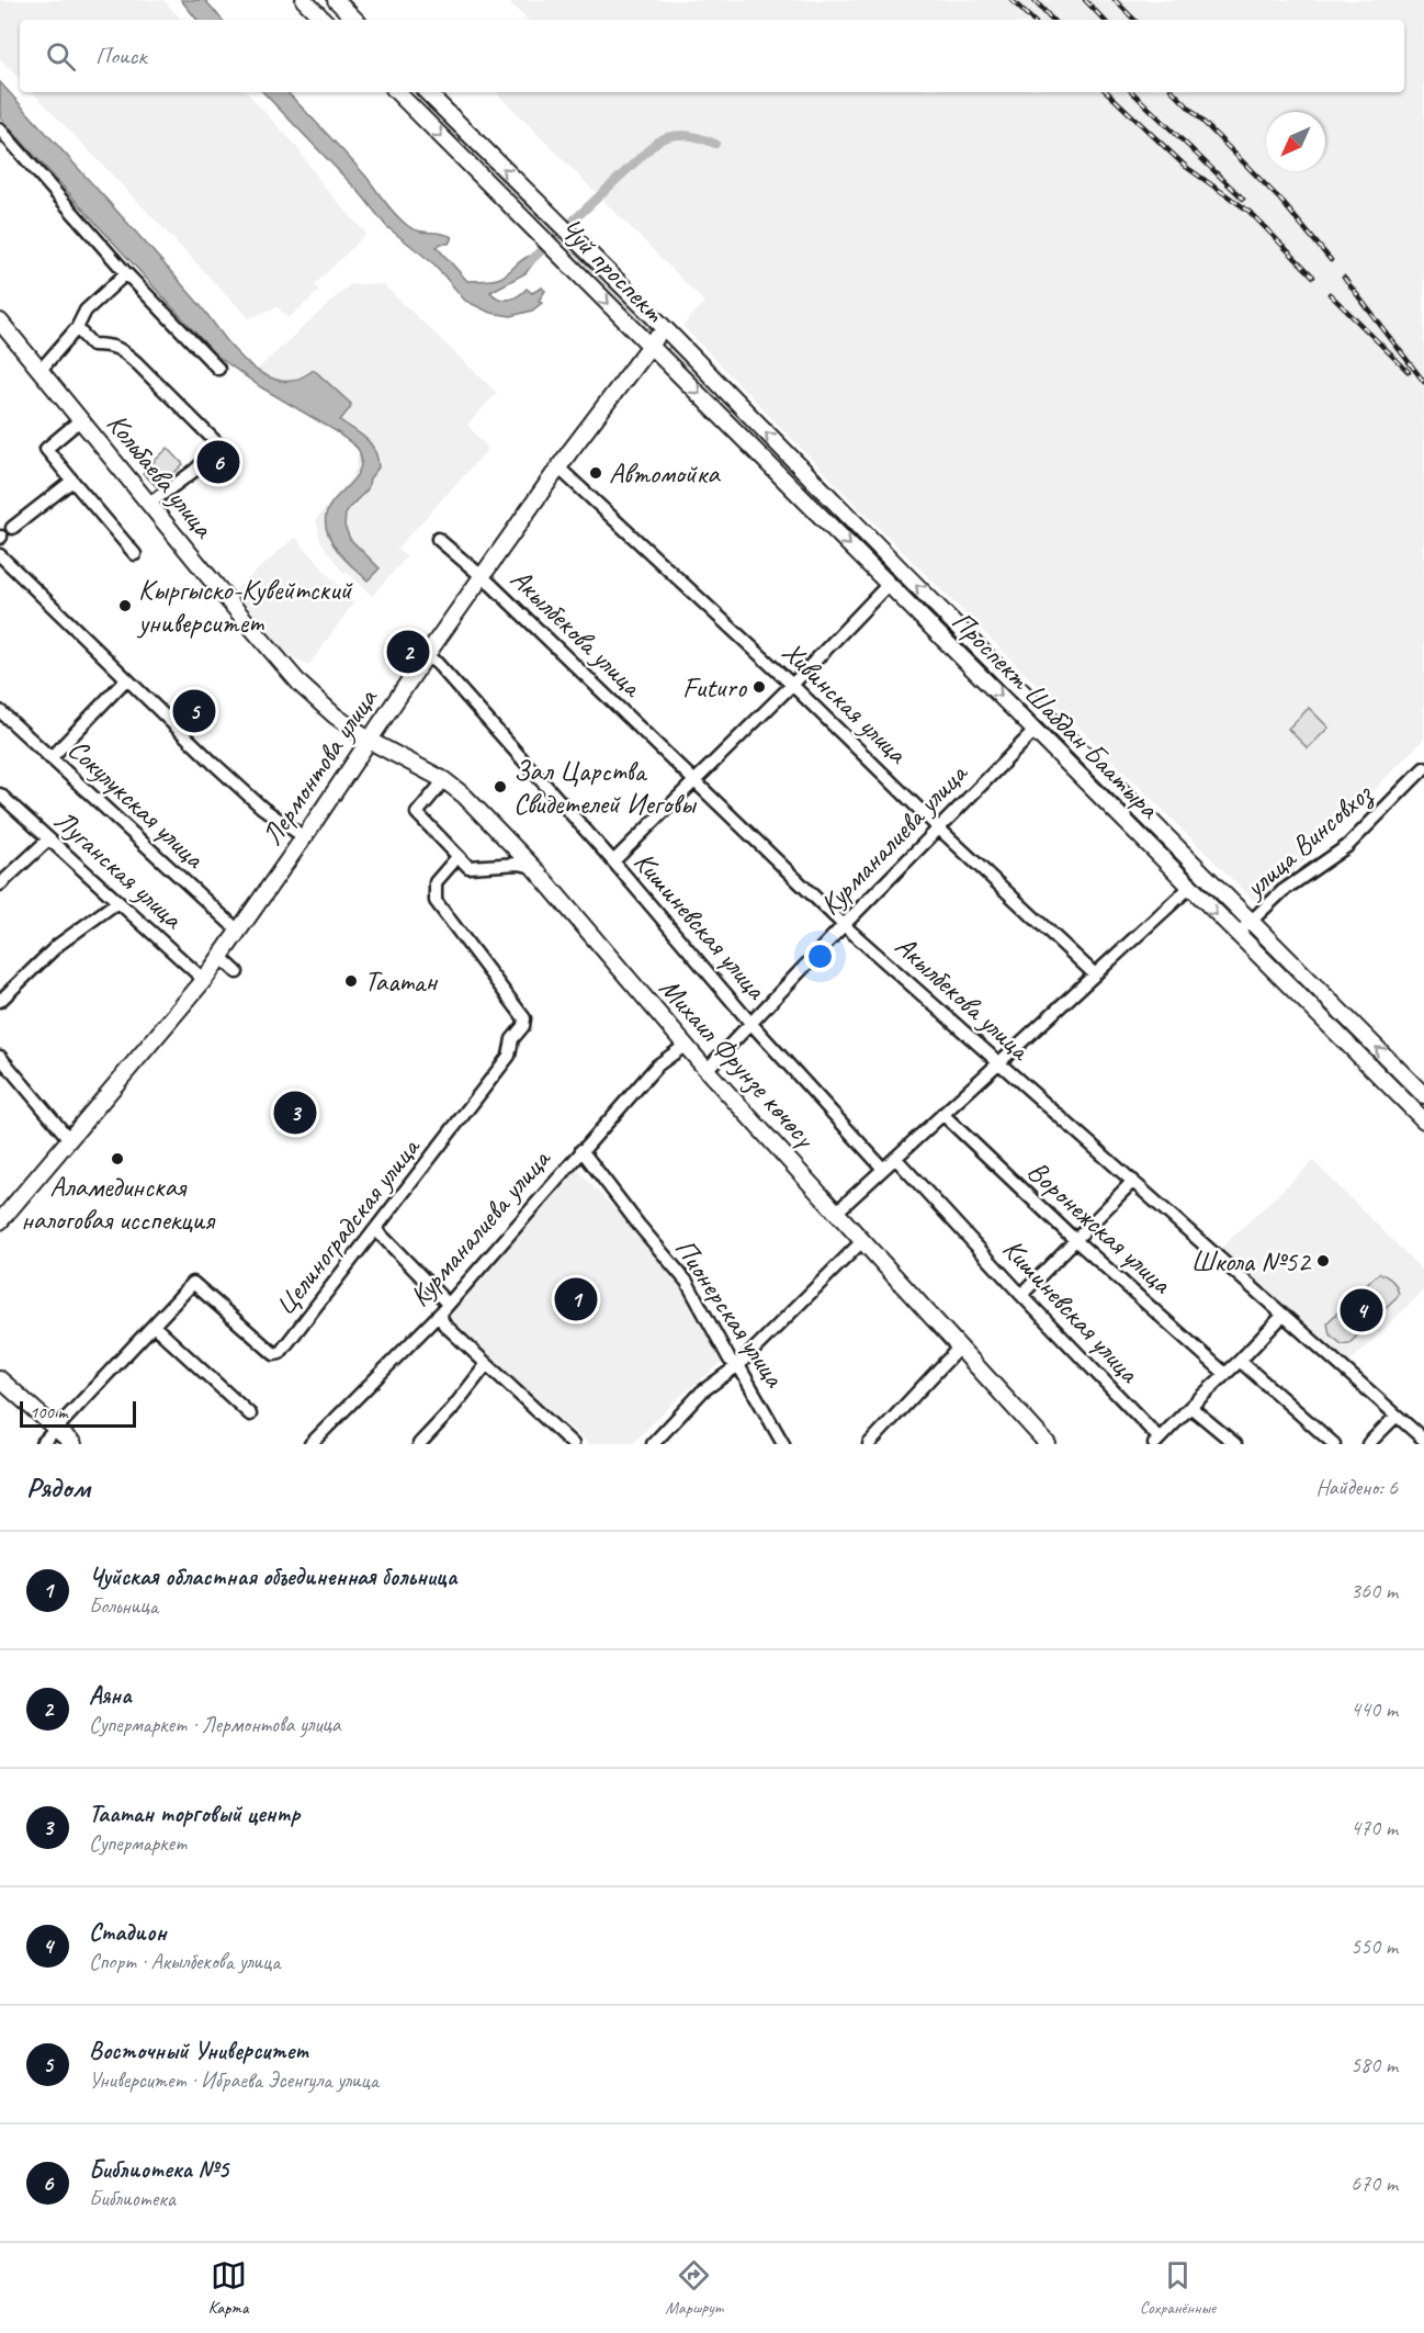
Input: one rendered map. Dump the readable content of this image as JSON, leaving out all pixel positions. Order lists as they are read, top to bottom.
{
  "streets": {
    "main road": [
      "Чуй проспект",
      "Кольбаева улица",
      "Проспект Шабдан Баатыра",
      "Лермонтова улица",
      "Михаил Фрунзе көчөсү"
    ],
    "street": [
      "Акылбекова улица",
      "Хивинская улица",
      "Сокулукская улица",
      "Курманалиева улица",
      "улица Винсовхоз",
      "Луганская улица",
      "Кишиневская улица",
      "Целиноградская улица",
      "Воронежская улица",
      "Пионерская улица"
    ]
  },
  "crossings": [
    ["Чуй проспект", "Проспект Шабдан Баатыра"],
    ["Чуй проспект", "Лермонтова улица"],
    ["Кольбаева улица", "Лермонтова улица"],
    ["Кольбаева улица", "Михаил Фрунзе көчөсү"],
    ["Акылбекова улица", "Лермонтова улица"],
    ["Акылбекова улица", "Курманалиева улица"],
    ["Хивинская улица", "Лермонтова улица"],
    ["Хивинская улица", "Курманалиева улица"],
    ["Проспект Шабдан Баатыра", "Лермонтова улица"],
    ["Проспект Шабдан Баатыра", "Курманалиева улица"],
    ["Проспект Шабдан Баатыра", "улица Винсовхоз"],
    ["Лермонтова улица", "Сокулукская улица"],
    ["Лермонтова улица", "Луганская улица"],
    ["Лермонтова улица", "Кишиневская улица"],
    ["Лермонтова улица", "Михаил Фрунзе көчөсү"],
    ["Курманалиева улица", "Кишиневская улица"],
    ["Курманалиева улица", "Михаил Фрунзе көчөсү"],
    ["Курманалиева улица", "Пионерская улица"]
  ],
  "places": [
    "Автомойка",
    "Кыргыско-Кувейтский университет",
    "Futuro",
    "Зал Царства Свидетелей Иеговы",
    "Таатан",
    "Аламединская налоговая исспекция",
    "Школа №52"
  ],
  "scale_bar": "100 m",
  "north": "bottom left",
  "page": {
    "search": "Поиск",
    "pins": [
      "6",
      "2",
      "5",
      "3",
      "1",
      "4"
    ],
    "scale": "100 m",
    "heading": ["Рядом", "Найдено: 6"],
    "list": [
      {
        "mark": "1",
        "name": "Чуйская областная объединенная больница",
        "note": "Больница",
        "value": "360 m"
      },
      {
        "mark": "2",
        "name": "Аяна",
        "note": "Супермаркет · Лермонтова улица",
        "value": "440 m"
      },
      {
        "mark": "3",
        "name": "Таатан торговый центр",
        "note": "Супермаркет",
        "value": "470 m"
      },
      {
        "mark": "4",
        "name": "Стадион",
        "note": "Спорт · Акылбекова улица",
        "value": "550 m"
      },
      {
        "mark": "5",
        "name": "Восточный Университет",
        "note": "Университет · Ибраева Эсенгула улица",
        "value": "580 m"
      },
      {
        "mark": "6",
        "name": "Библиотека №5",
        "note": "Библиотека",
        "value": "670 m"
      }
    ],
    "nav": ["Карта", "Маршрут", "Сохранённые"]
  }
}
